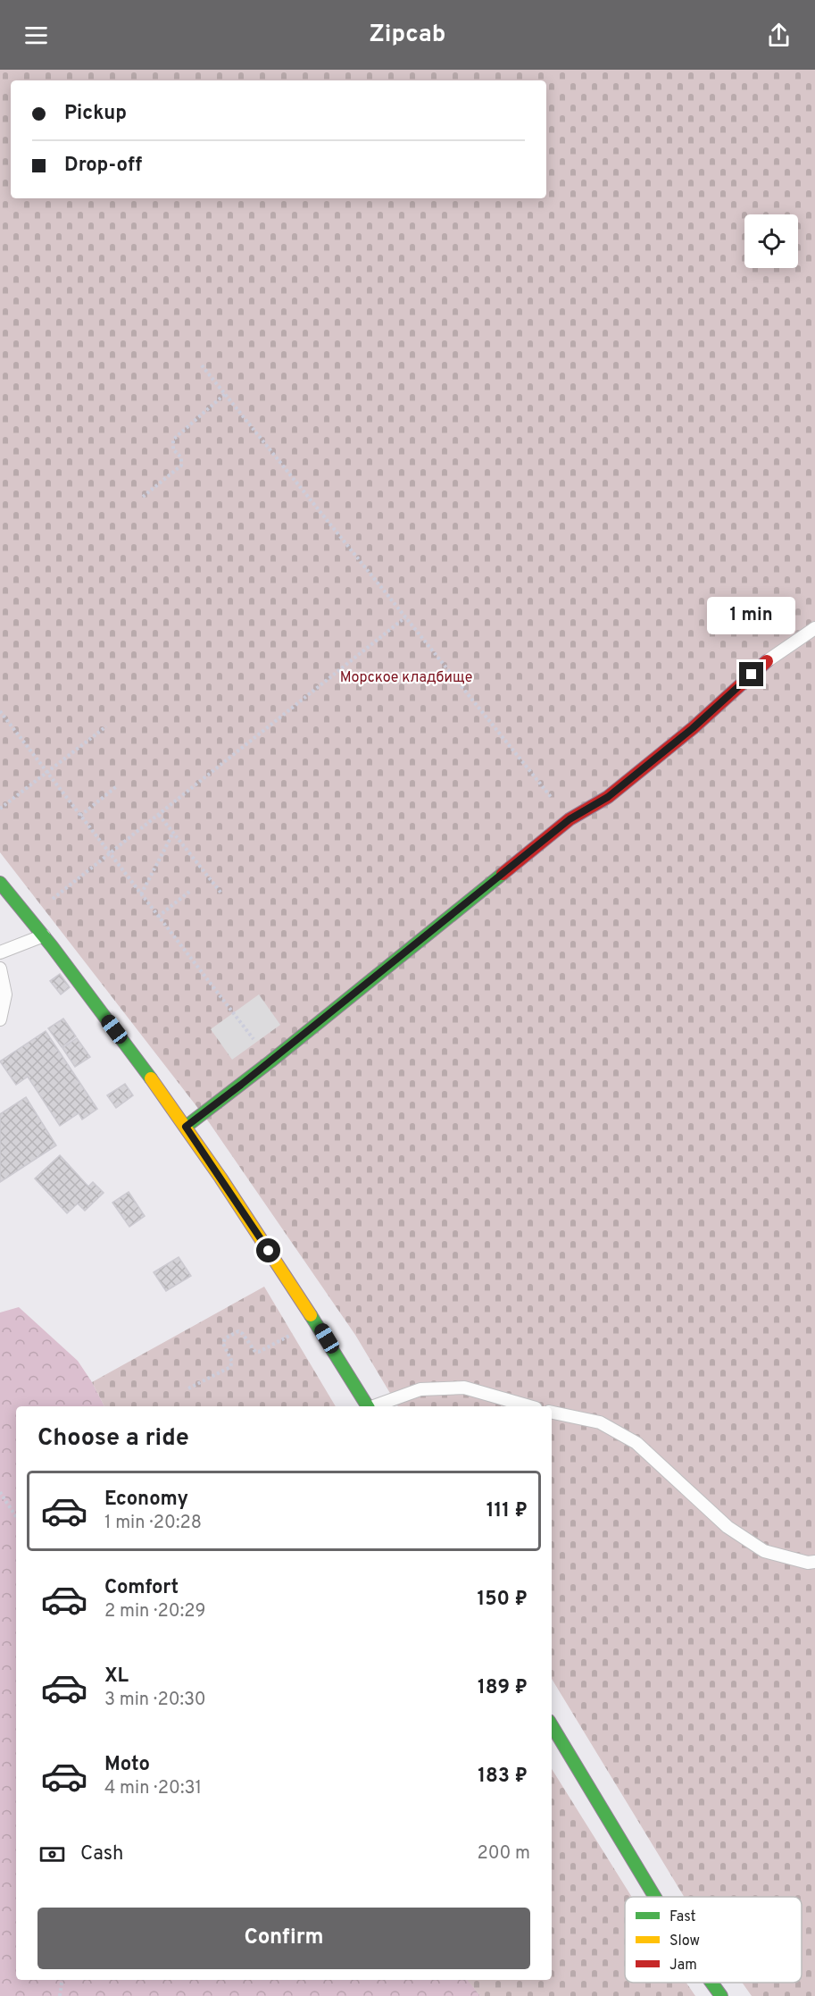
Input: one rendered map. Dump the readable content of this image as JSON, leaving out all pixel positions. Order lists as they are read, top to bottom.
{
  "parks": ["Морское кладбище"],
  "legend": ["Fast", "Slow", "Jam"],
  "page": {
    "header": "Zipcab",
    "banner": ["Pickup", "Drop-off"],
    "bubble": "1 min",
    "heading": "Choose a ride",
    "list": [
      {
        "name": "Economy",
        "note": "1 min · 20:28",
        "value": "111 ₽"
      },
      {
        "name": "Comfort",
        "note": "2 min · 20:29",
        "value": "150 ₽"
      },
      {
        "name": "XL",
        "note": "3 min · 20:30",
        "value": "189 ₽"
      },
      {
        "name": "Moto",
        "note": "4 min · 20:31",
        "value": "183 ₽"
      }
    ],
    "pay": ["Cash", "200 m"],
    "buttons": "Confirm"
  }
}
